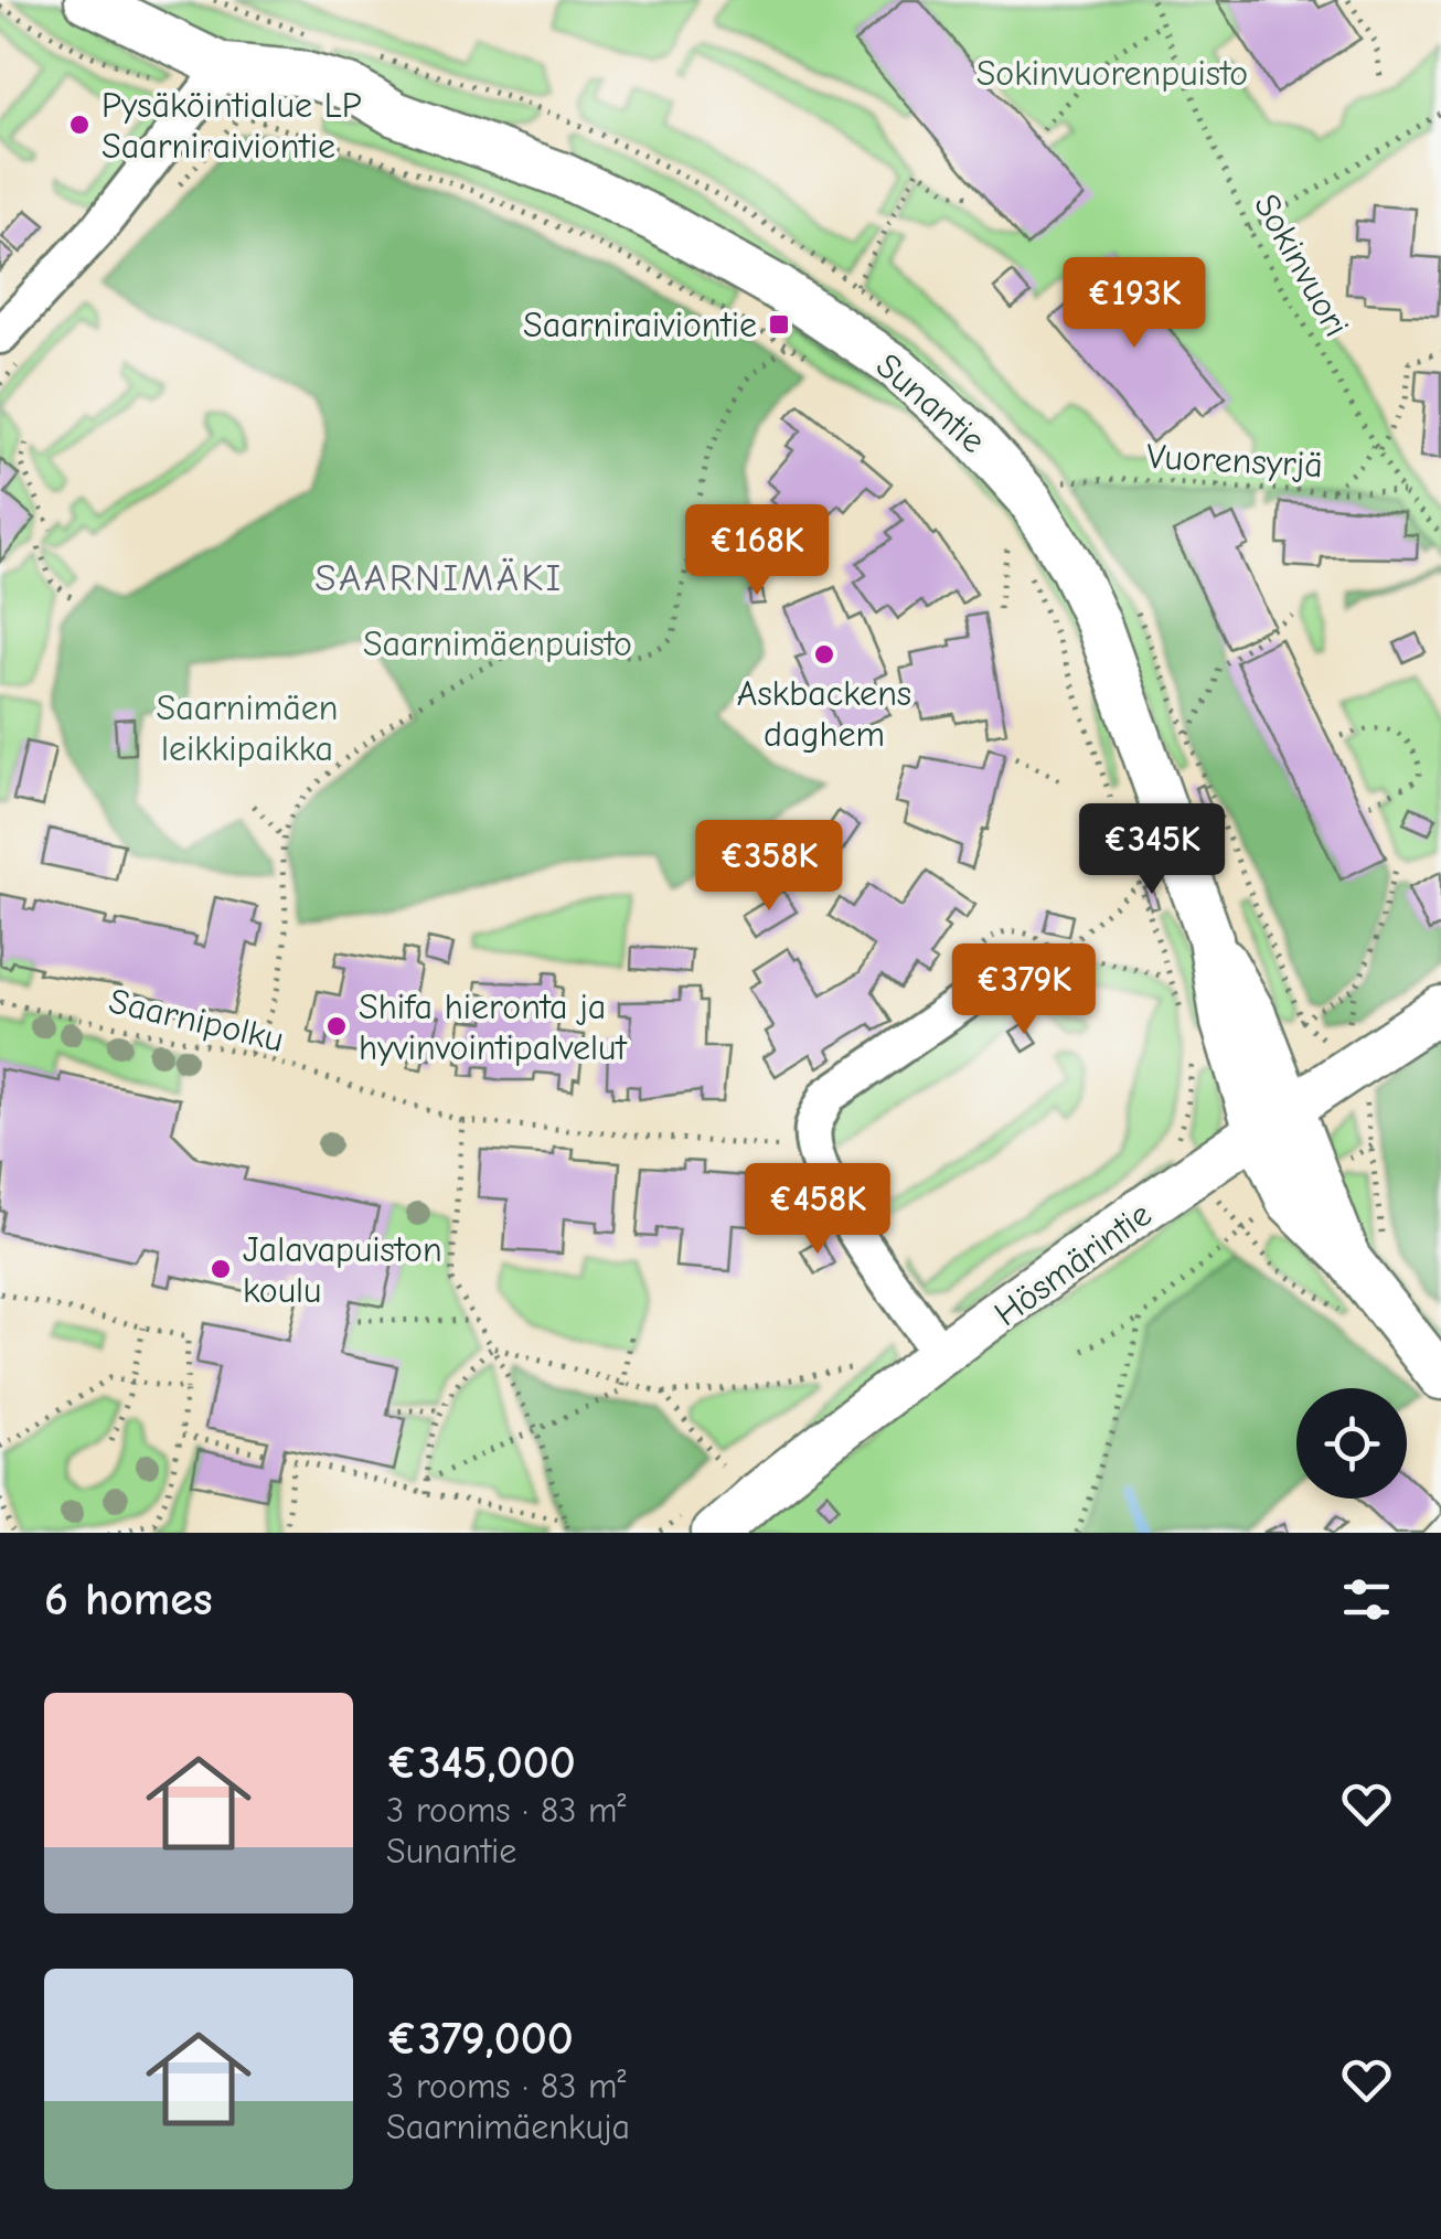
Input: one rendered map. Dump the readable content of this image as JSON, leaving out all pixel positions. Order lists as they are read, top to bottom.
{
  "streets": {
    "street": ["Sunantie", "Hösmärintie"],
    "path": ["Sokinvuori", "Vuorensyrjä", "Saarnipolku"]
  },
  "crossings": [
    ["Sokinvuori", "Vuorensyrjä"],
    ["Sunantie", "Hösmärintie"]
  ],
  "districts": ["SAARNIMÄKI"],
  "parks": ["Sokinvuorenpuisto", "Saarnimäenpuisto", "Saarnimäen leikkipaikka"],
  "places": {
    "other": [
      "Pysäköintialue LP Saarniraiviontie",
      "Askbackens daghem",
      "Shifa hieronta ja hyvinvointipalvelut",
      "Jalavapuiston koulu"
    ],
    "transit": ["Saarniraiviontie"]
  },
  "page": {
    "price": [
      "€193K",
      "€168K",
      "€345K",
      "€358K",
      "€379K",
      "€458K"
    ],
    "heading": "6 homes",
    "list": [
      {
        "name": "€345,000",
        "note": "3 rooms · 83 m² · Sunantie"
      },
      {
        "name": "€379,000",
        "note": "3 rooms · 83 m² · Saarnimäenkuja"
      }
    ]
  }
}
